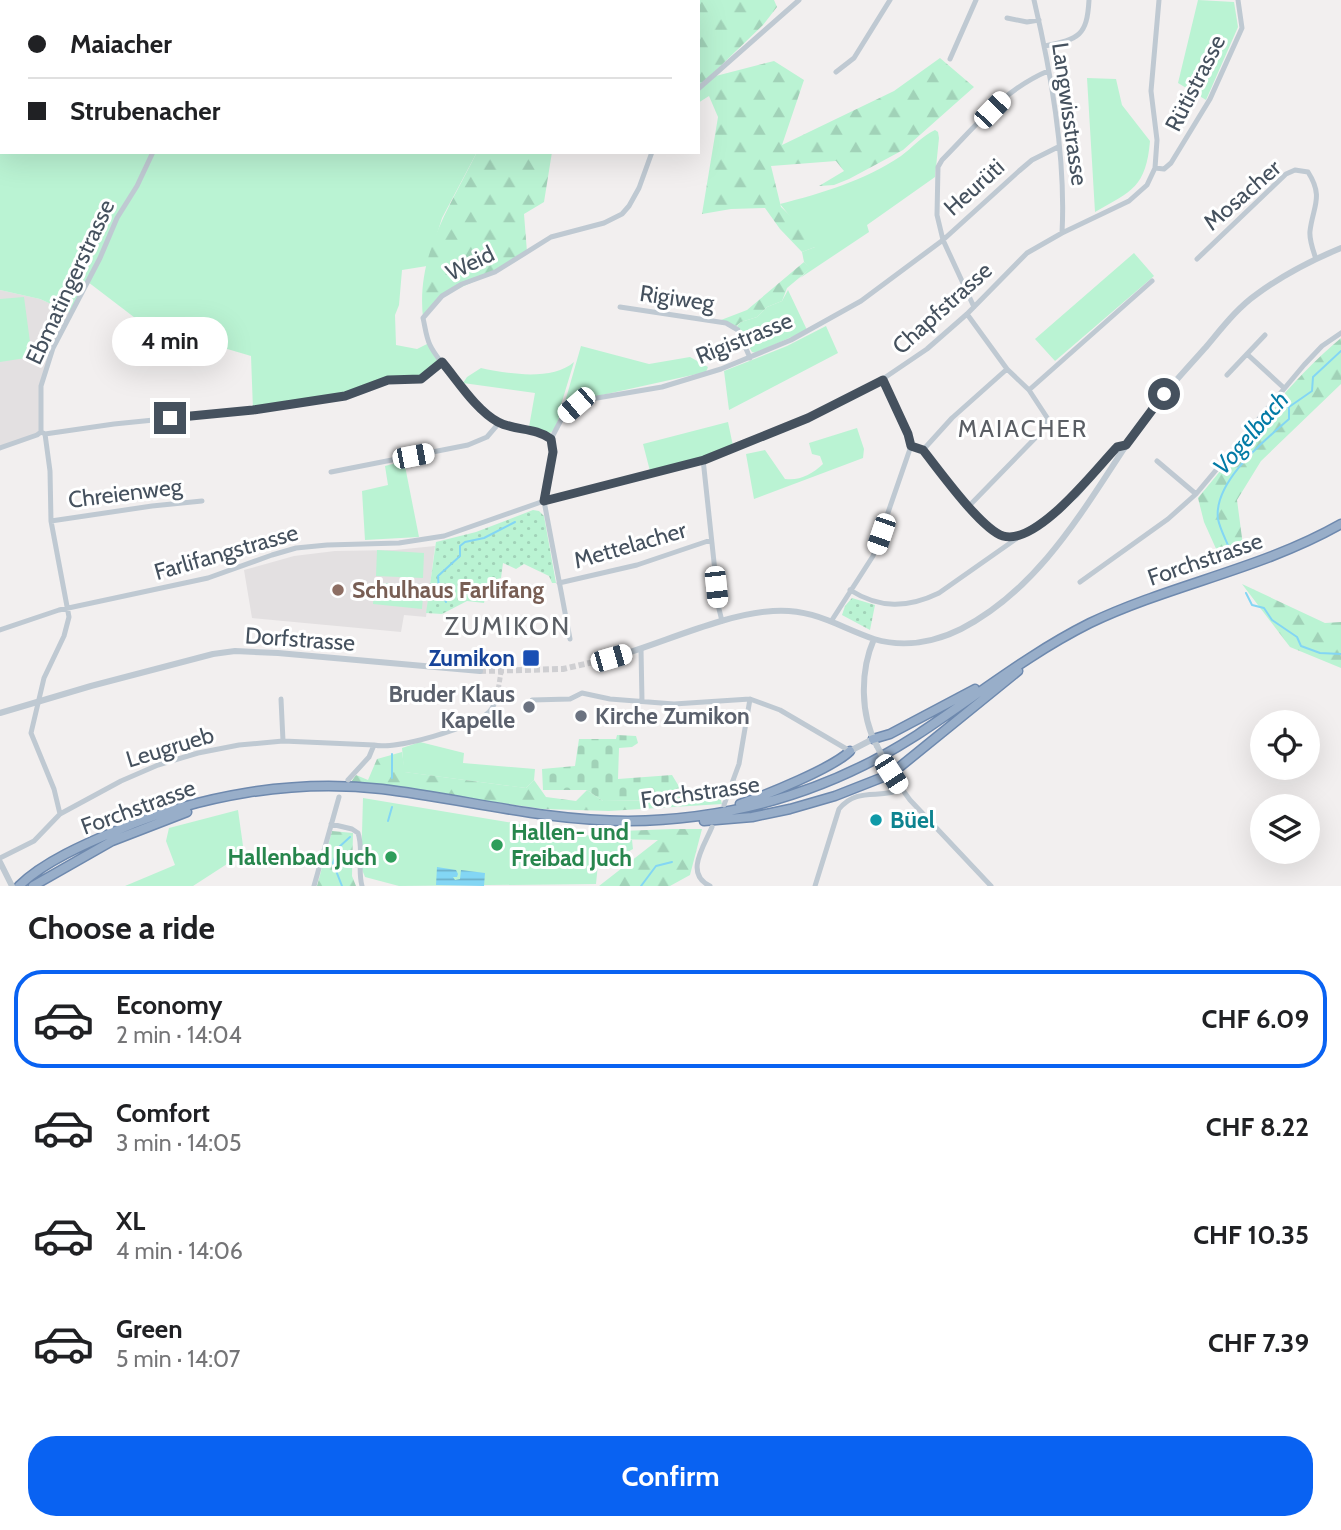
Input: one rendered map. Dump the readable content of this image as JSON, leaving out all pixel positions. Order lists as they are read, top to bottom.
{
  "streets": {
    "highway": ["Forchstrasse"],
    "street": [
      "Rütistrasse",
      "Langwisstrasse",
      "Heurüti",
      "Mosacher",
      "Weid",
      "Ebmatingerstrasse",
      "Rigiweg",
      "Chapfstrasse",
      "Rigistrasse",
      "Chreienweg",
      "Mettelacher",
      "Farlifangstrasse",
      "Dorfstrasse",
      "Leugrueb"
    ]
  },
  "crossings": [
    ["Rütistrasse", "Chapfstrasse"],
    ["Langwisstrasse", "Heurüti"],
    ["Langwisstrasse", "Chapfstrasse"],
    ["Heurüti", "Chapfstrasse"],
    ["Heurüti", "Rigistrasse"],
    ["Ebmatingerstrasse", "Chreienweg"],
    ["Ebmatingerstrasse", "Farlifangstrasse"],
    ["Ebmatingerstrasse", "Dorfstrasse"],
    ["Ebmatingerstrasse", "Leugrueb"],
    ["Rigiweg", "Rigistrasse"],
    ["Chapfstrasse", "Farlifangstrasse"]
  ],
  "districts": ["MAIACHER", "ZUMIKON"],
  "water": ["Vogelbach"],
  "places": {
    "other": [
      "Schulhaus Farlifang",
      "Bruder Klaus Kapelle",
      "Kirche Zumikon",
      "Büel",
      "Hallen- und Freibad Juch",
      "Hallenbad Juch"
    ],
    "transit": ["Zumikon"]
  },
  "page": {
    "banner": ["Maiacher", "Strubenacher"],
    "bubble": "4 min",
    "heading": "Choose a ride",
    "list": [
      {
        "name": "Economy",
        "note": "2 min · 14:04",
        "value": "CHF 6.09"
      },
      {
        "name": "Comfort",
        "note": "3 min · 14:05",
        "value": "CHF 8.22"
      },
      {
        "name": "XL",
        "note": "4 min · 14:06",
        "value": "CHF 10.35"
      },
      {
        "name": "Green",
        "note": "5 min · 14:07",
        "value": "CHF 7.39"
      }
    ],
    "buttons": "Confirm"
  }
}
